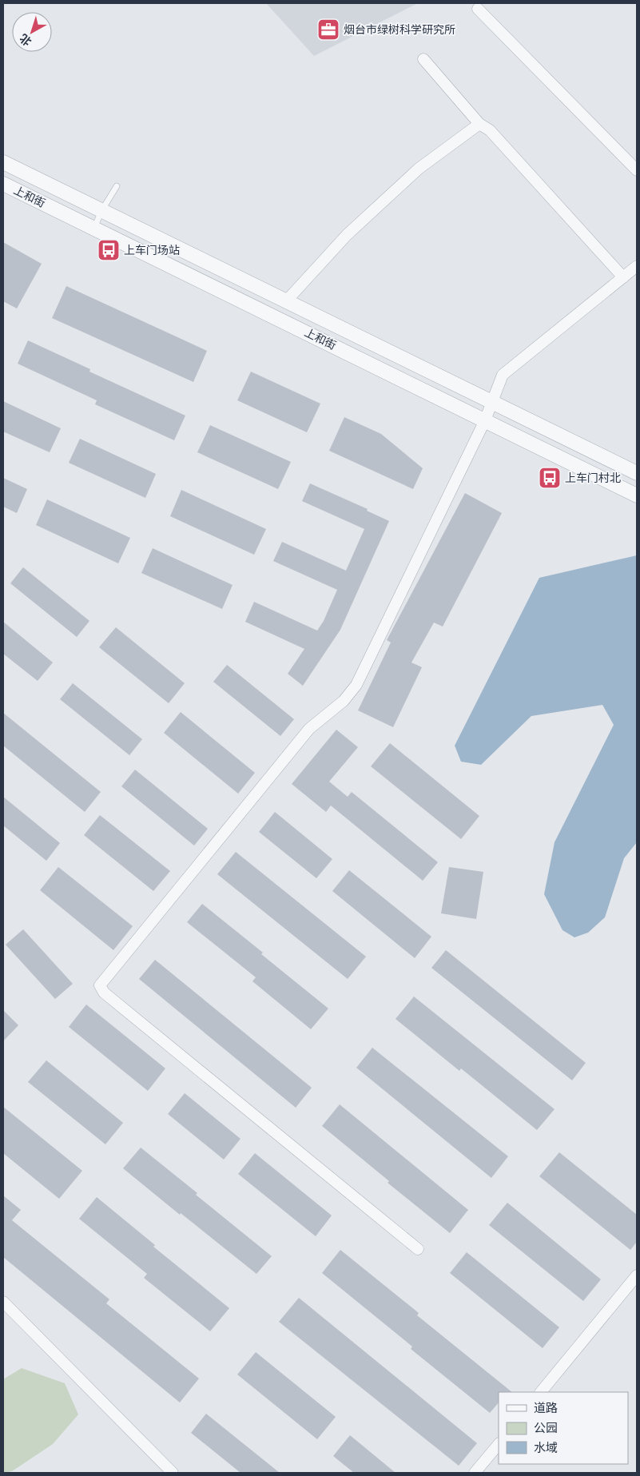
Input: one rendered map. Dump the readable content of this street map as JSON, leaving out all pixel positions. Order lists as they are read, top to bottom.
{
  "streets": {
    "street": ["上和街"]
  },
  "places": {
    "office": ["烟台市绿树科学研究所"],
    "bus stop": ["上车门场站", "上车门村北"]
  },
  "legend": ["道路", "公园", "水域"],
  "north": "bottom left"
}
